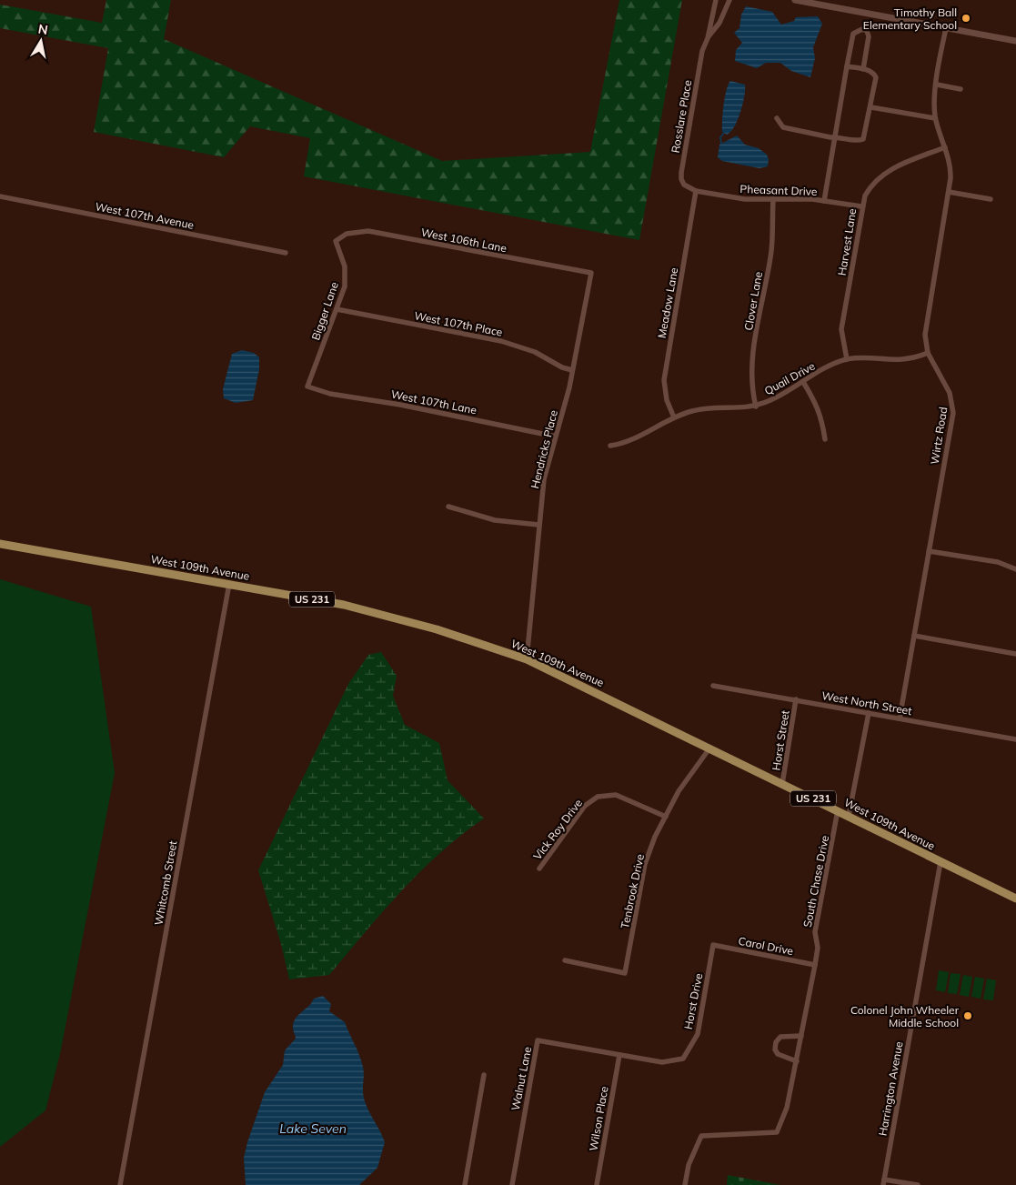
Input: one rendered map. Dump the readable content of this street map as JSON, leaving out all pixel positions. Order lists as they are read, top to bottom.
{
  "streets": {
    "main road": ["West 109th Avenue", "US 231"],
    "street": [
      "Rosslare Place",
      "Pheasant Drive",
      "West 107th Avenue",
      "West 106th Lane",
      "Harvest Lane",
      "Clover Lane",
      "Meadow Lane",
      "Bigger Lane",
      "West 107th Place",
      "Quail Drive",
      "West 107th Lane",
      "Wirtz Road",
      "Hendricks Place",
      "West North Street",
      "Horst Street",
      "Vick Roy Drive",
      "South Chase Drive",
      "Whitcomb Street",
      "Tenbrook Drive",
      "Carol Drive",
      "Horst Drive",
      "Walnut Lane",
      "Harrington Avenue",
      "Wilson Place"
    ]
  },
  "crossings": [
    ["Rosslare Place", "Pheasant Drive"],
    ["Rosslare Place", "Meadow Lane"],
    ["Pheasant Drive", "Harvest Lane"],
    ["Pheasant Drive", "Clover Lane"],
    ["Pheasant Drive", "Meadow Lane"],
    ["West 106th Lane", "Bigger Lane"],
    ["West 106th Lane", "Hendricks Place"],
    ["Harvest Lane", "Quail Drive"],
    ["Harvest Lane", "Wirtz Road"],
    ["Clover Lane", "Quail Drive"],
    ["Meadow Lane", "Quail Drive"],
    ["Bigger Lane", "West 107th Place"],
    ["Bigger Lane", "West 107th Lane"],
    ["West 107th Place", "Hendricks Place"],
    ["Quail Drive", "Wirtz Road"],
    ["West 107th Lane", "Hendricks Place"],
    ["Wirtz Road", "West North Street"],
    ["Hendricks Place", "West 109th Avenue"],
    ["West 109th Avenue", "Horst Street"],
    ["West 109th Avenue", "South Chase Drive"],
    ["West 109th Avenue", "Whitcomb Street"],
    ["West 109th Avenue", "Tenbrook Drive"],
    ["West 109th Avenue", "Harrington Avenue"],
    ["West North Street", "Horst Street"],
    ["Vick Roy Drive", "Tenbrook Drive"],
    ["South Chase Drive", "Carol Drive"],
    ["Carol Drive", "Horst Drive"],
    ["Horst Drive", "Walnut Lane"],
    ["Walnut Lane", "Wilson Place"]
  ],
  "water": ["Lake Seven"],
  "places": ["Timothy Ball Elementary School", "Colonel John Wheeler Middle School"],
  "north": "top"
}
